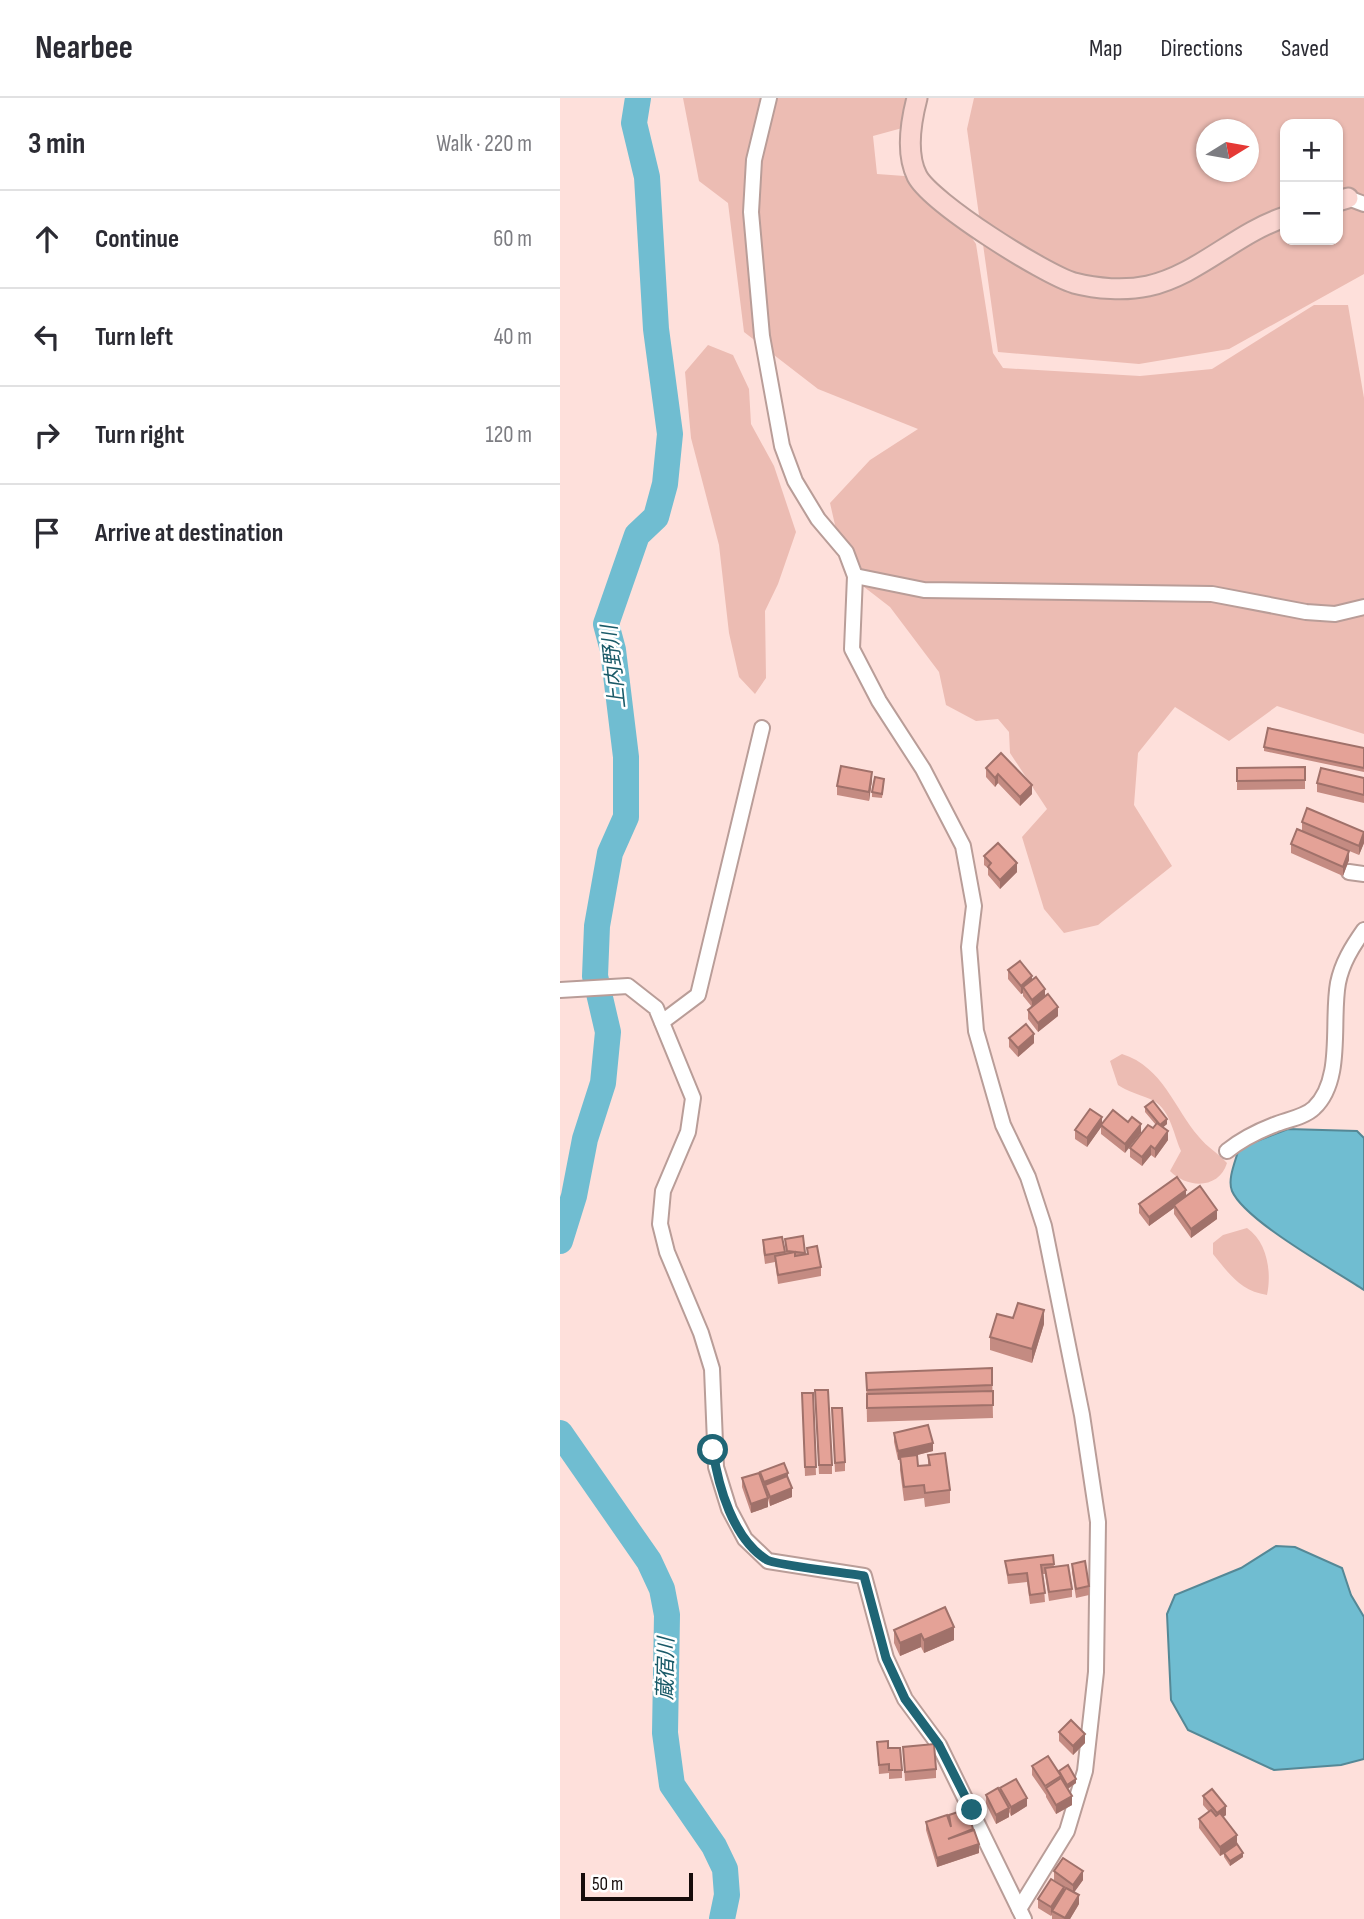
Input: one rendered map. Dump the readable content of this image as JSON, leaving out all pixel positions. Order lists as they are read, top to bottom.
{
  "water": ["上内野川", "蔵宿川"],
  "scale_bar": "50 m",
  "north": "right",
  "page": {
    "header": "Nearbee",
    "nav": ["Map", "Directions", "Saved"],
    "heading": ["3 min", "Walk · 220 m"],
    "map_buttons": ["+", "−"],
    "list": [
      ["Continue", "60 m"],
      ["Turn left", "40 m"],
      ["Turn right", "120 m"],
      "Arrive at destination"
    ],
    "scale": "50 m"
  }
}
